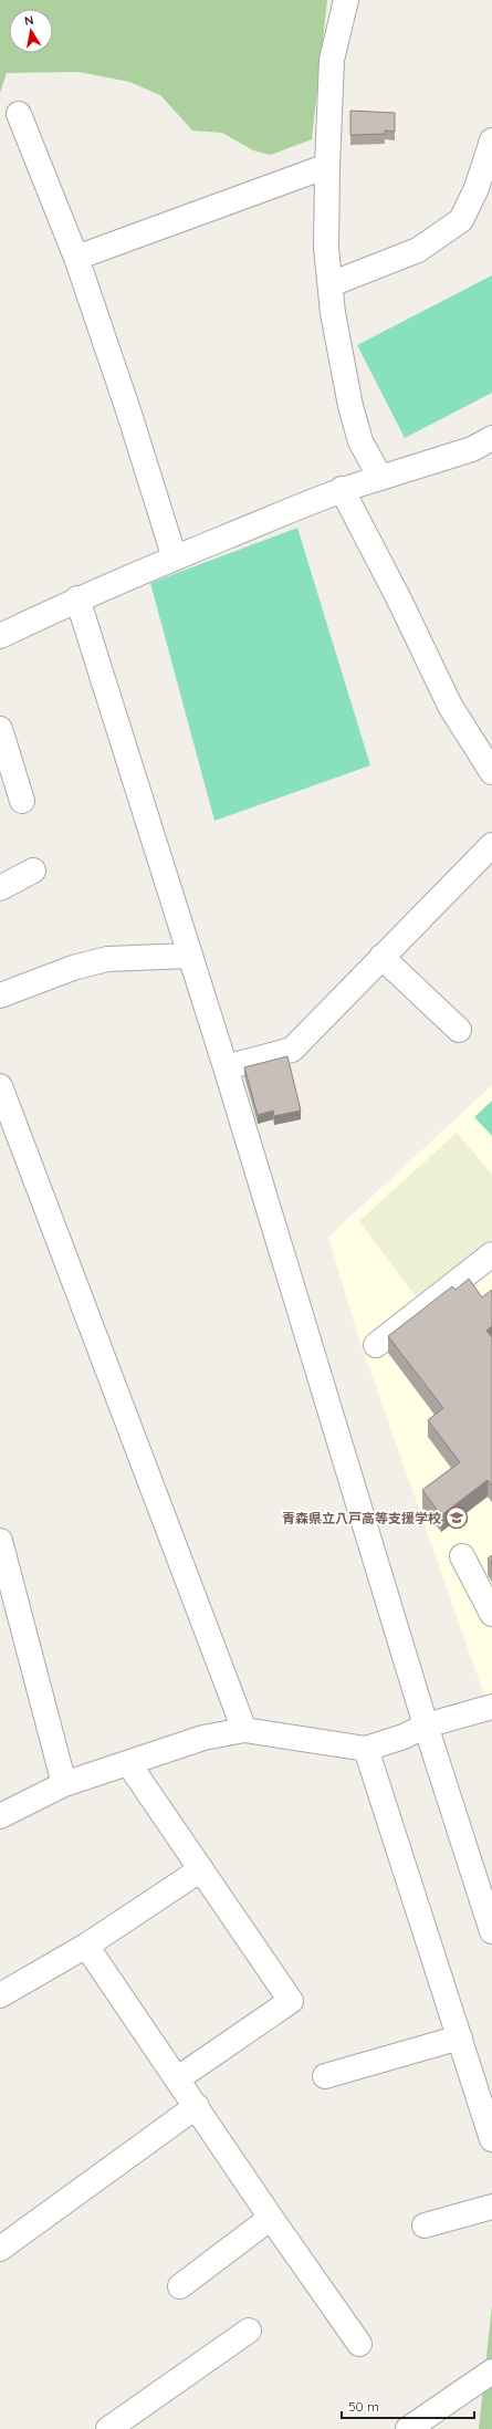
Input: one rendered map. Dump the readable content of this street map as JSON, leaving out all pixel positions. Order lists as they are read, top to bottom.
{
  "places": {
    "school or university": ["青森県立八戸高等支援学校"]
  },
  "scale_bar": "50 m",
  "north": "top"
}
